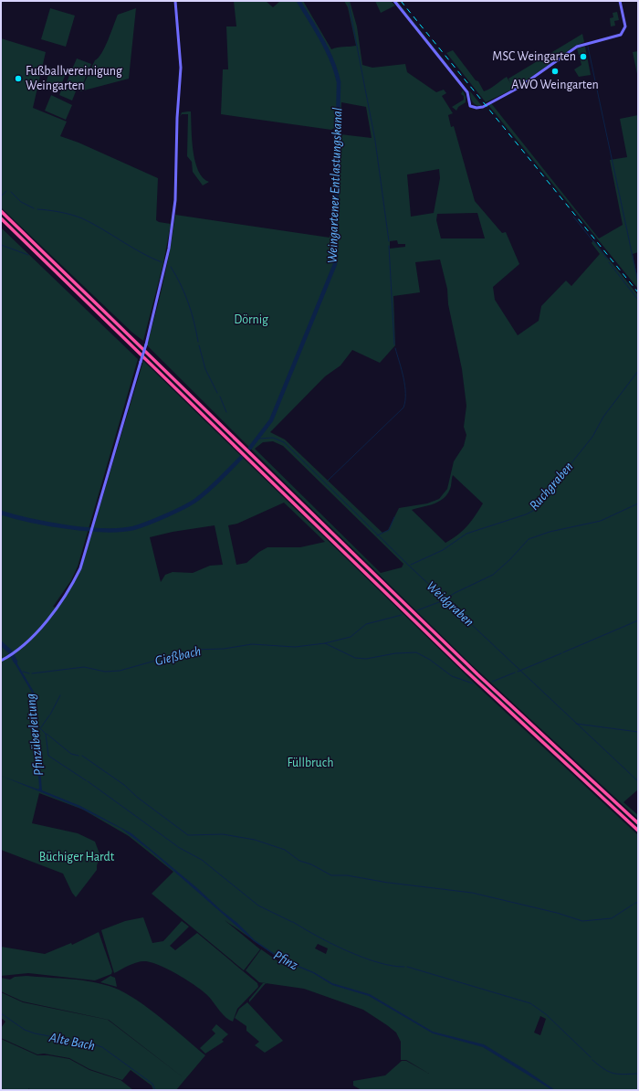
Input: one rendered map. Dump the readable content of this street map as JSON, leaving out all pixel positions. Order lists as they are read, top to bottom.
{
  "water": [
    "Weingartener Entlastungskanal",
    "Ruchgraben",
    "Weidgraben",
    "Gießbach",
    "Pfinzüberleitung",
    "Pfinz",
    "Alte Bach"
  ],
  "parks": ["Dörnig", "Füllbruch", "Büchiger Hardt"],
  "places": ["MSC Weingarten", "AWO Weingarten", "Fußballvereinigung Weingarten"]
}
